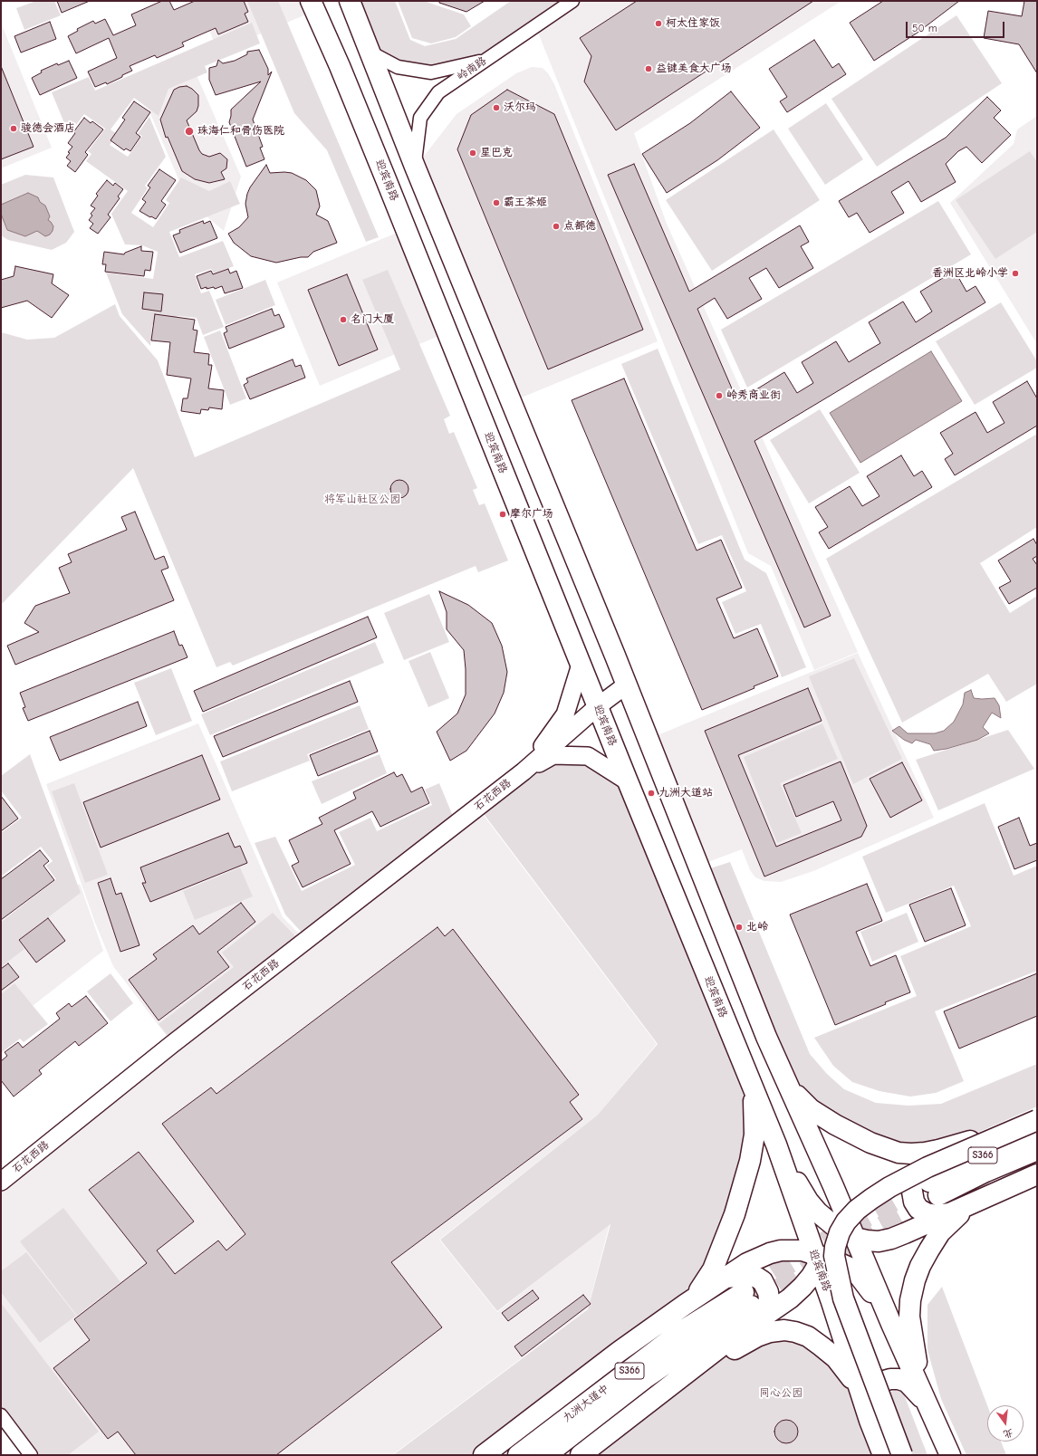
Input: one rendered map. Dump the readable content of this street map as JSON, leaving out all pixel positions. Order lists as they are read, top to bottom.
{
  "streets": {
    "main road": [
      "迎宾南路",
      "石花西路",
      "S366",
      "九洲大道中"
    ],
    "street": ["岭南路"]
  },
  "parks": ["将军山社区公园", "同心公园"],
  "places": [
    "柯太住家饭",
    "益键美食大广场",
    "沃尔玛",
    "骏德会酒店",
    "珠海仁和骨伤医院",
    "星巴克",
    "霸王茶姬",
    "点都德",
    "香洲区北岭小学",
    "名门大厦",
    "岭秀商业街",
    "摩尔广场",
    "九洲大道站",
    "北岭"
  ],
  "scale_bar": "50 m",
  "north": "bottom"
}
